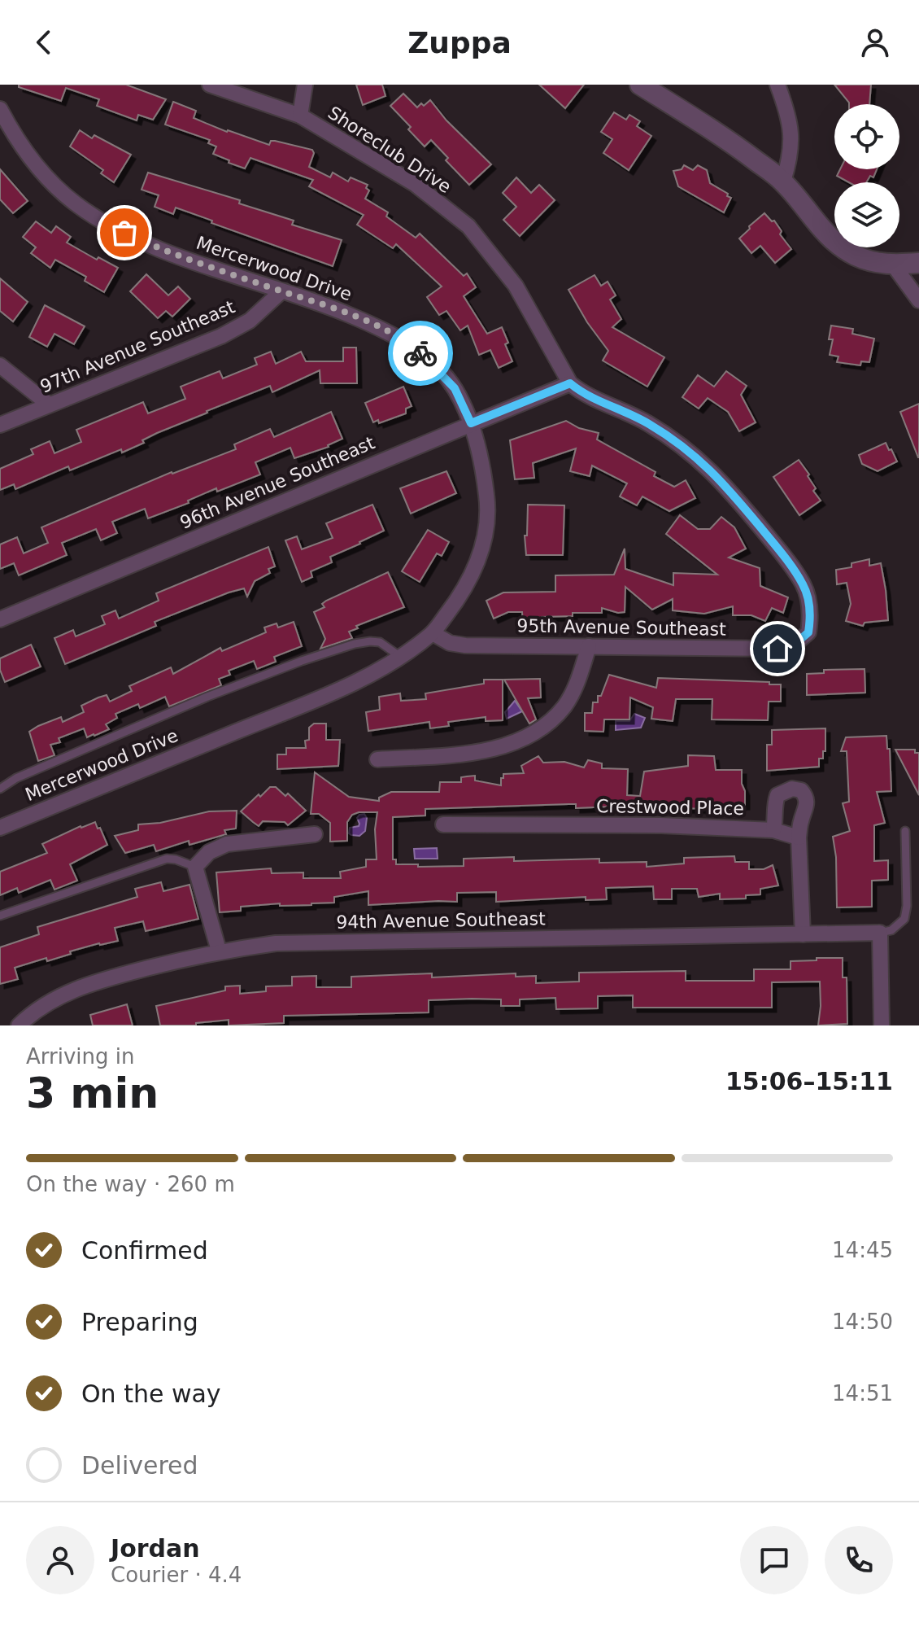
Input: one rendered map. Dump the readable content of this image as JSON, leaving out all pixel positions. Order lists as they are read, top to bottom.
{
  "streets": {
    "street": [
      "Shoreclub Drive",
      "Mercerwood Drive",
      "97th Avenue Southeast",
      "96th Avenue Southeast",
      "95th Avenue Southeast",
      "Crestwood Place",
      "94th Avenue Southeast"
    ]
  },
  "crossings": [
    ["Shoreclub Drive", "96th Avenue Southeast"],
    ["Shoreclub Drive", "95th Avenue Southeast"],
    ["Mercerwood Drive", "97th Avenue Southeast"],
    ["Mercerwood Drive", "96th Avenue Southeast"],
    ["Mercerwood Drive", "95th Avenue Southeast"]
  ],
  "page": {
    "header": "Zuppa",
    "heading": ["3 min", "Arriving in", "15:06–15:11"],
    "panel": ["Jordan", "Courier · 4.4"],
    "bar": "On the way · 260 m",
    "list": [
      ["Confirmed", "14:45"],
      ["Preparing", "14:50"],
      ["On the way", "14:51"],
      "Delivered"
    ]
  }
}
